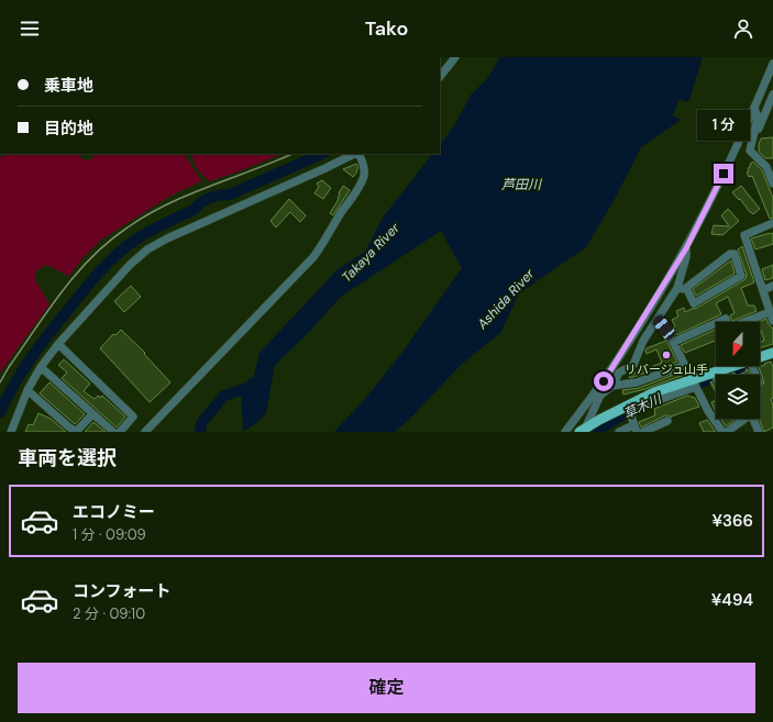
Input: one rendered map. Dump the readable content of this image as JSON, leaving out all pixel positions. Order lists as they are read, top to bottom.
{
  "water": [
    "芦田川",
    "Takaya River",
    "Ashida River",
    "草木川"
  ],
  "places": ["リバージュ山手"],
  "north": "bottom",
  "page": {
    "header": "Tako",
    "banner": ["乗車地", "目的地"],
    "bubble": "1 分",
    "heading": "車両を選択",
    "list": [
      {
        "name": "エコノミー",
        "note": "1 分 · 09:09",
        "value": "¥366"
      },
      {
        "name": "コンフォート",
        "note": "2 分 · 09:10",
        "value": "¥494"
      }
    ],
    "buttons": "確定"
  }
}
